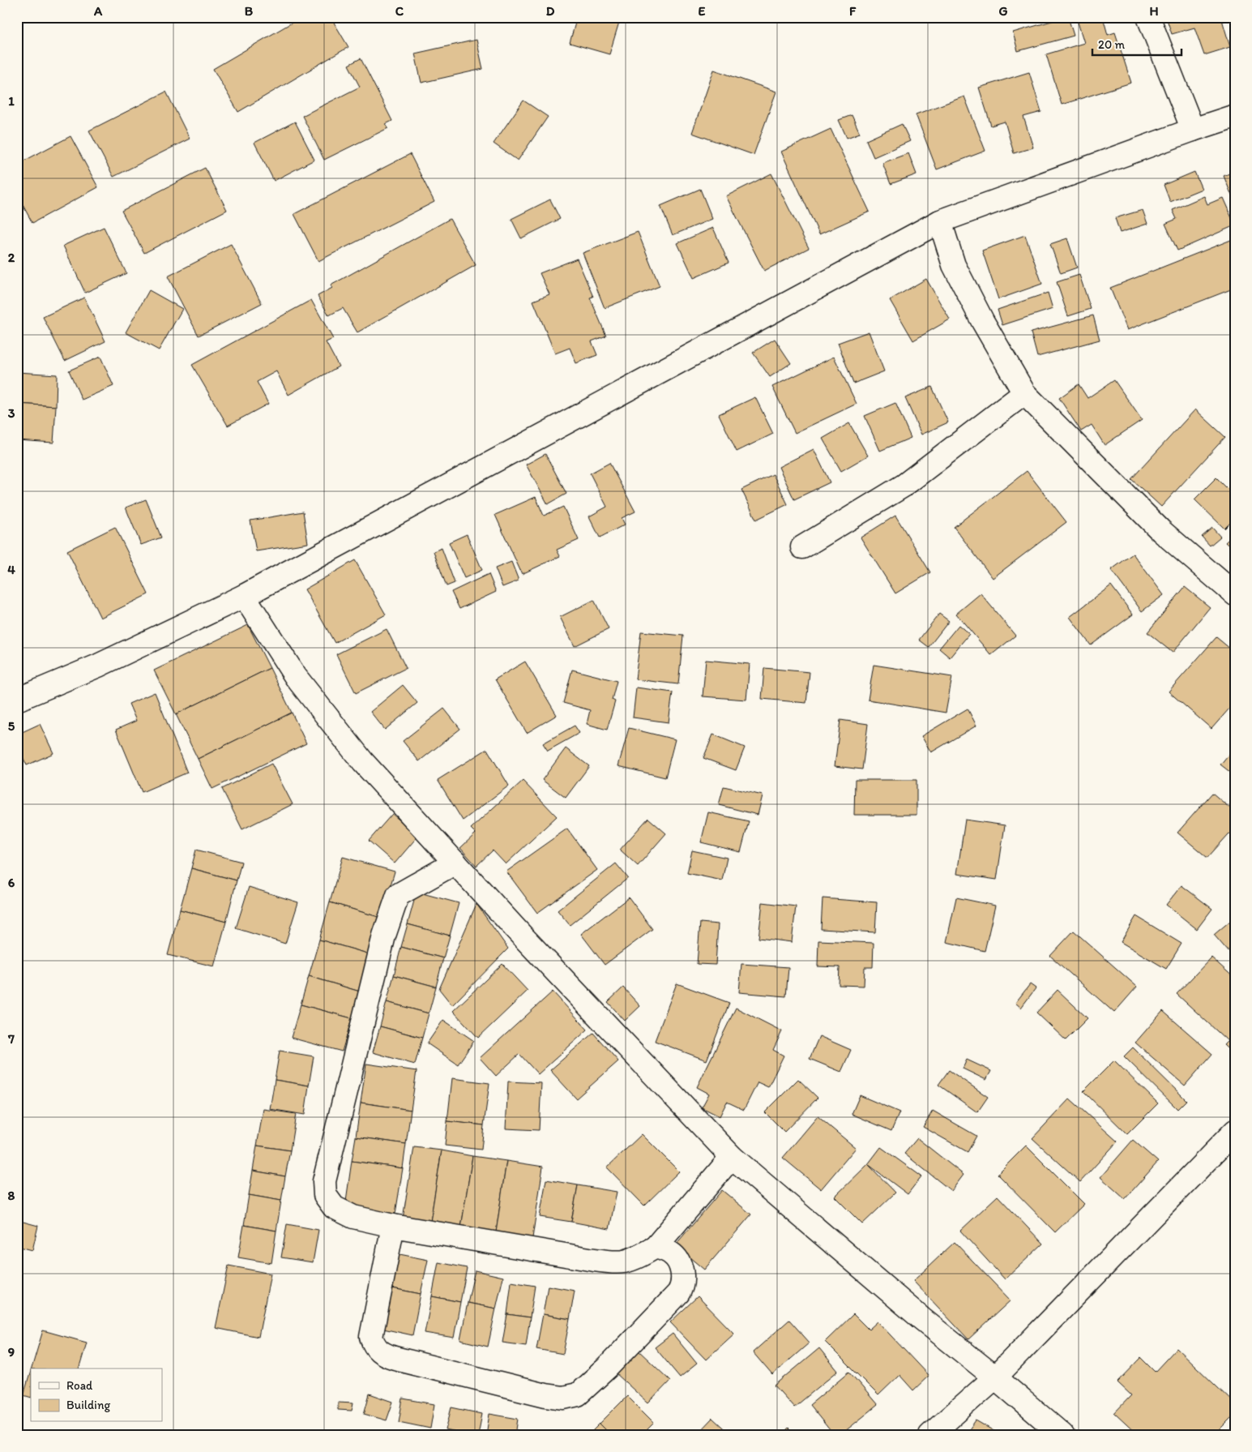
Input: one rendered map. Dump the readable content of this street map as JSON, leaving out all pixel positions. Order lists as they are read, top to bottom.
{
  "legend": ["Road", "Building"],
  "scale_bar": "20 m",
  "grid": {
    "columns": [
      "A",
      "B",
      "C",
      "D",
      "E",
      "F",
      "G",
      "H"
    ],
    "rows": [
      "1",
      "2",
      "3",
      "4",
      "5",
      "6",
      "7",
      "8",
      "9"
    ]
  }
}
